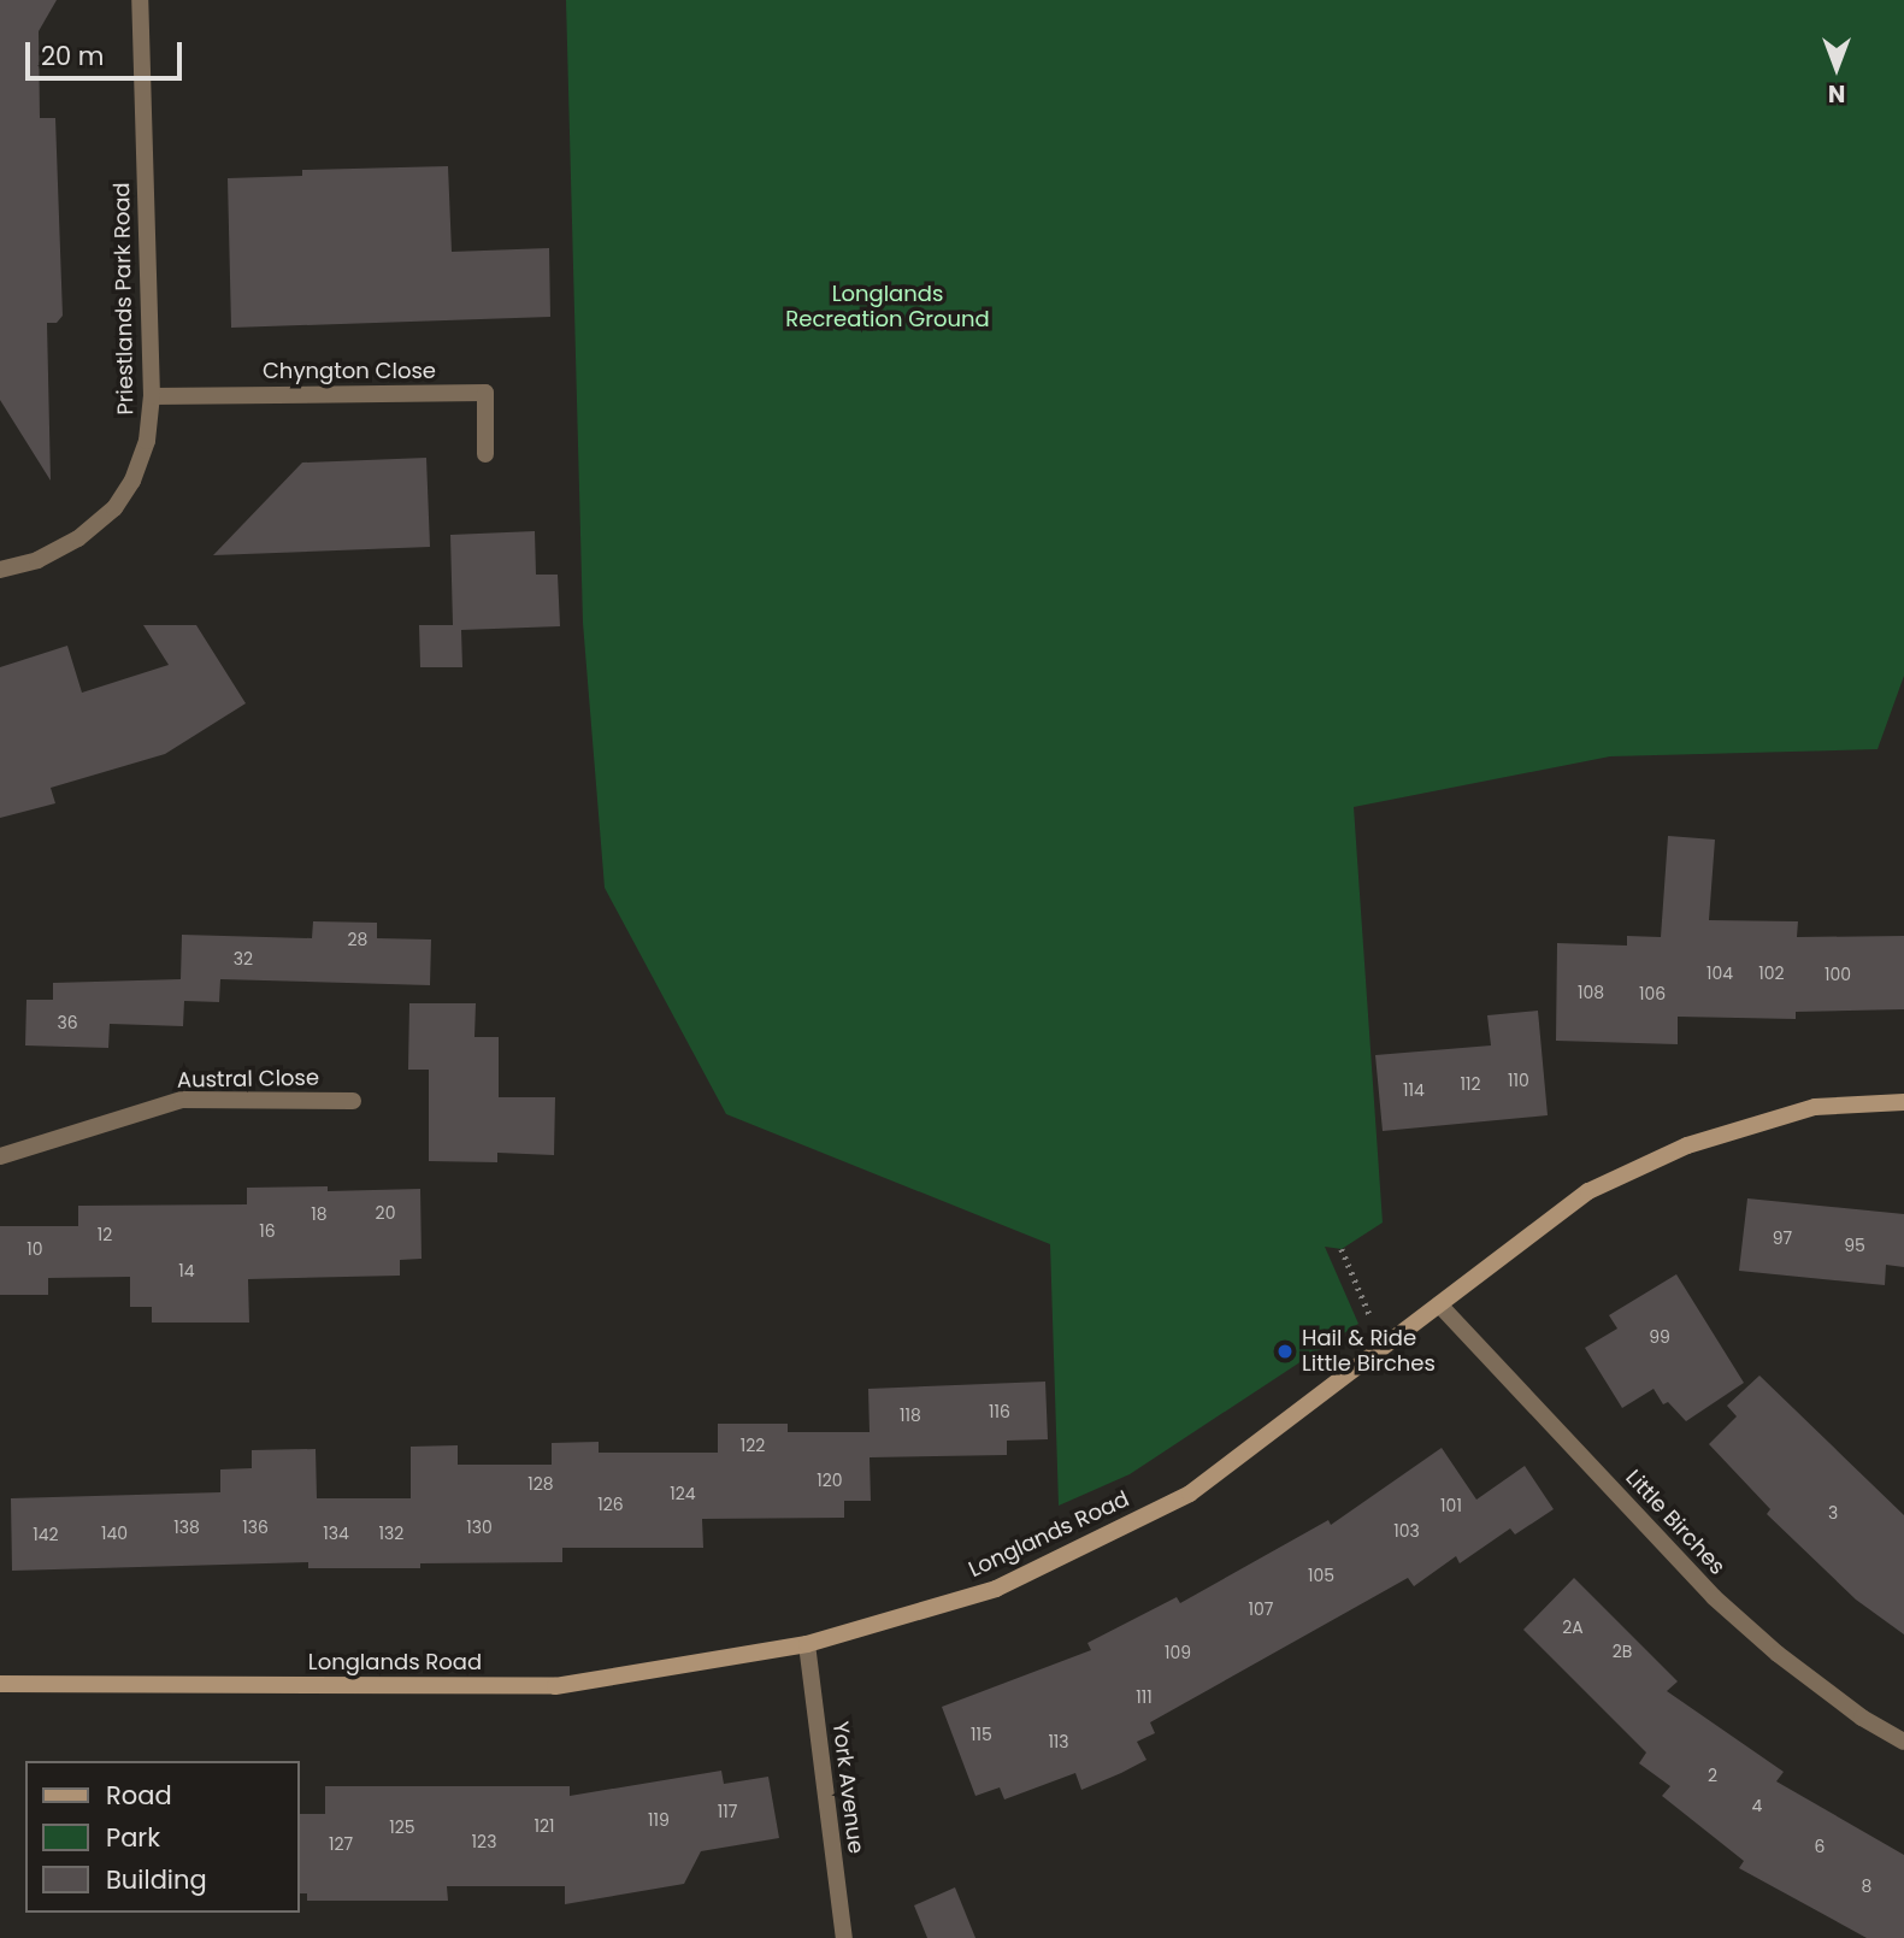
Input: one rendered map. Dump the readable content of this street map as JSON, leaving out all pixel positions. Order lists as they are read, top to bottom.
{
  "streets": {
    "street": [
      "Priestlands Park Road",
      "Chyngton Close",
      "Austral Close",
      "Little Birches",
      "Longlands Road",
      "York Avenue"
    ]
  },
  "crossings": [
    ["Priestlands Park Road", "Chyngton Close"],
    ["Little Birches", "Longlands Road"],
    ["Longlands Road", "York Avenue"]
  ],
  "parks": ["Longlands Recreation Ground"],
  "places": ["Hail & Ride Little Birches"],
  "house_numbers": [
    "28",
    "32",
    "104",
    "102",
    "100",
    "108",
    "106",
    "36",
    "110",
    "112",
    "114",
    "20",
    "18",
    "16",
    "12",
    "97",
    "95",
    "10",
    "14",
    "99",
    "116",
    "118",
    "122",
    "120",
    "128",
    "124",
    "126",
    "101",
    "3",
    "138",
    "136",
    "130",
    "103",
    "140",
    "134",
    "132",
    "142",
    "105",
    "107",
    "2A",
    "2B",
    "109",
    "111",
    "115",
    "113",
    "2",
    "4",
    "117",
    "119",
    "121",
    "125",
    "123",
    "127",
    "6",
    "8"
  ],
  "legend": ["Road", "Park", "Building"],
  "scale_bar": "20 m",
  "north": "bottom"
}
